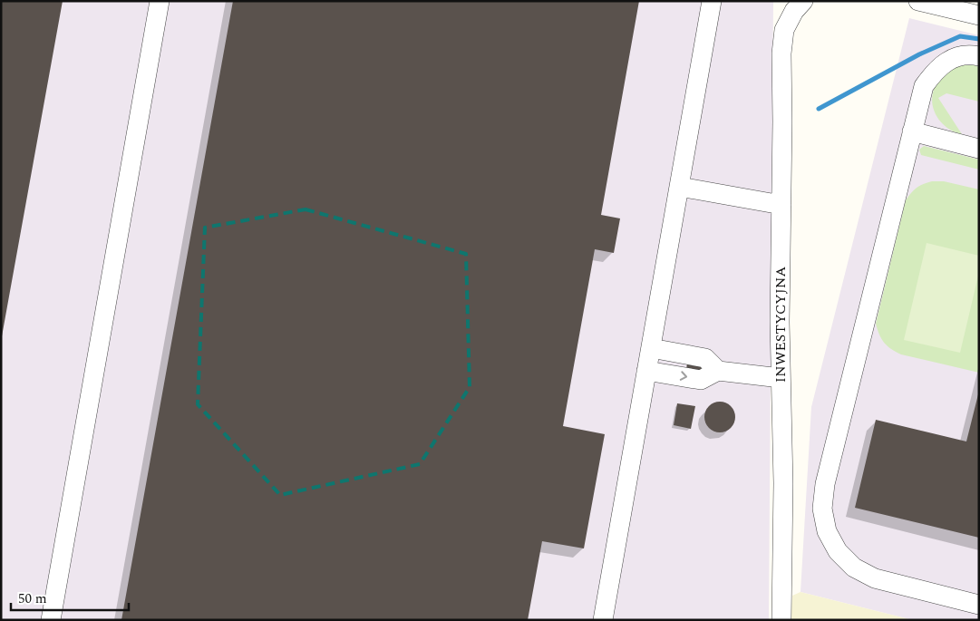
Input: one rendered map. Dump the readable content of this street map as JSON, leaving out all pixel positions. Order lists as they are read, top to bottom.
{
  "streets": {
    "street": ["INWESTYCYJNA"]
  },
  "scale_bar": "50 m"
}
